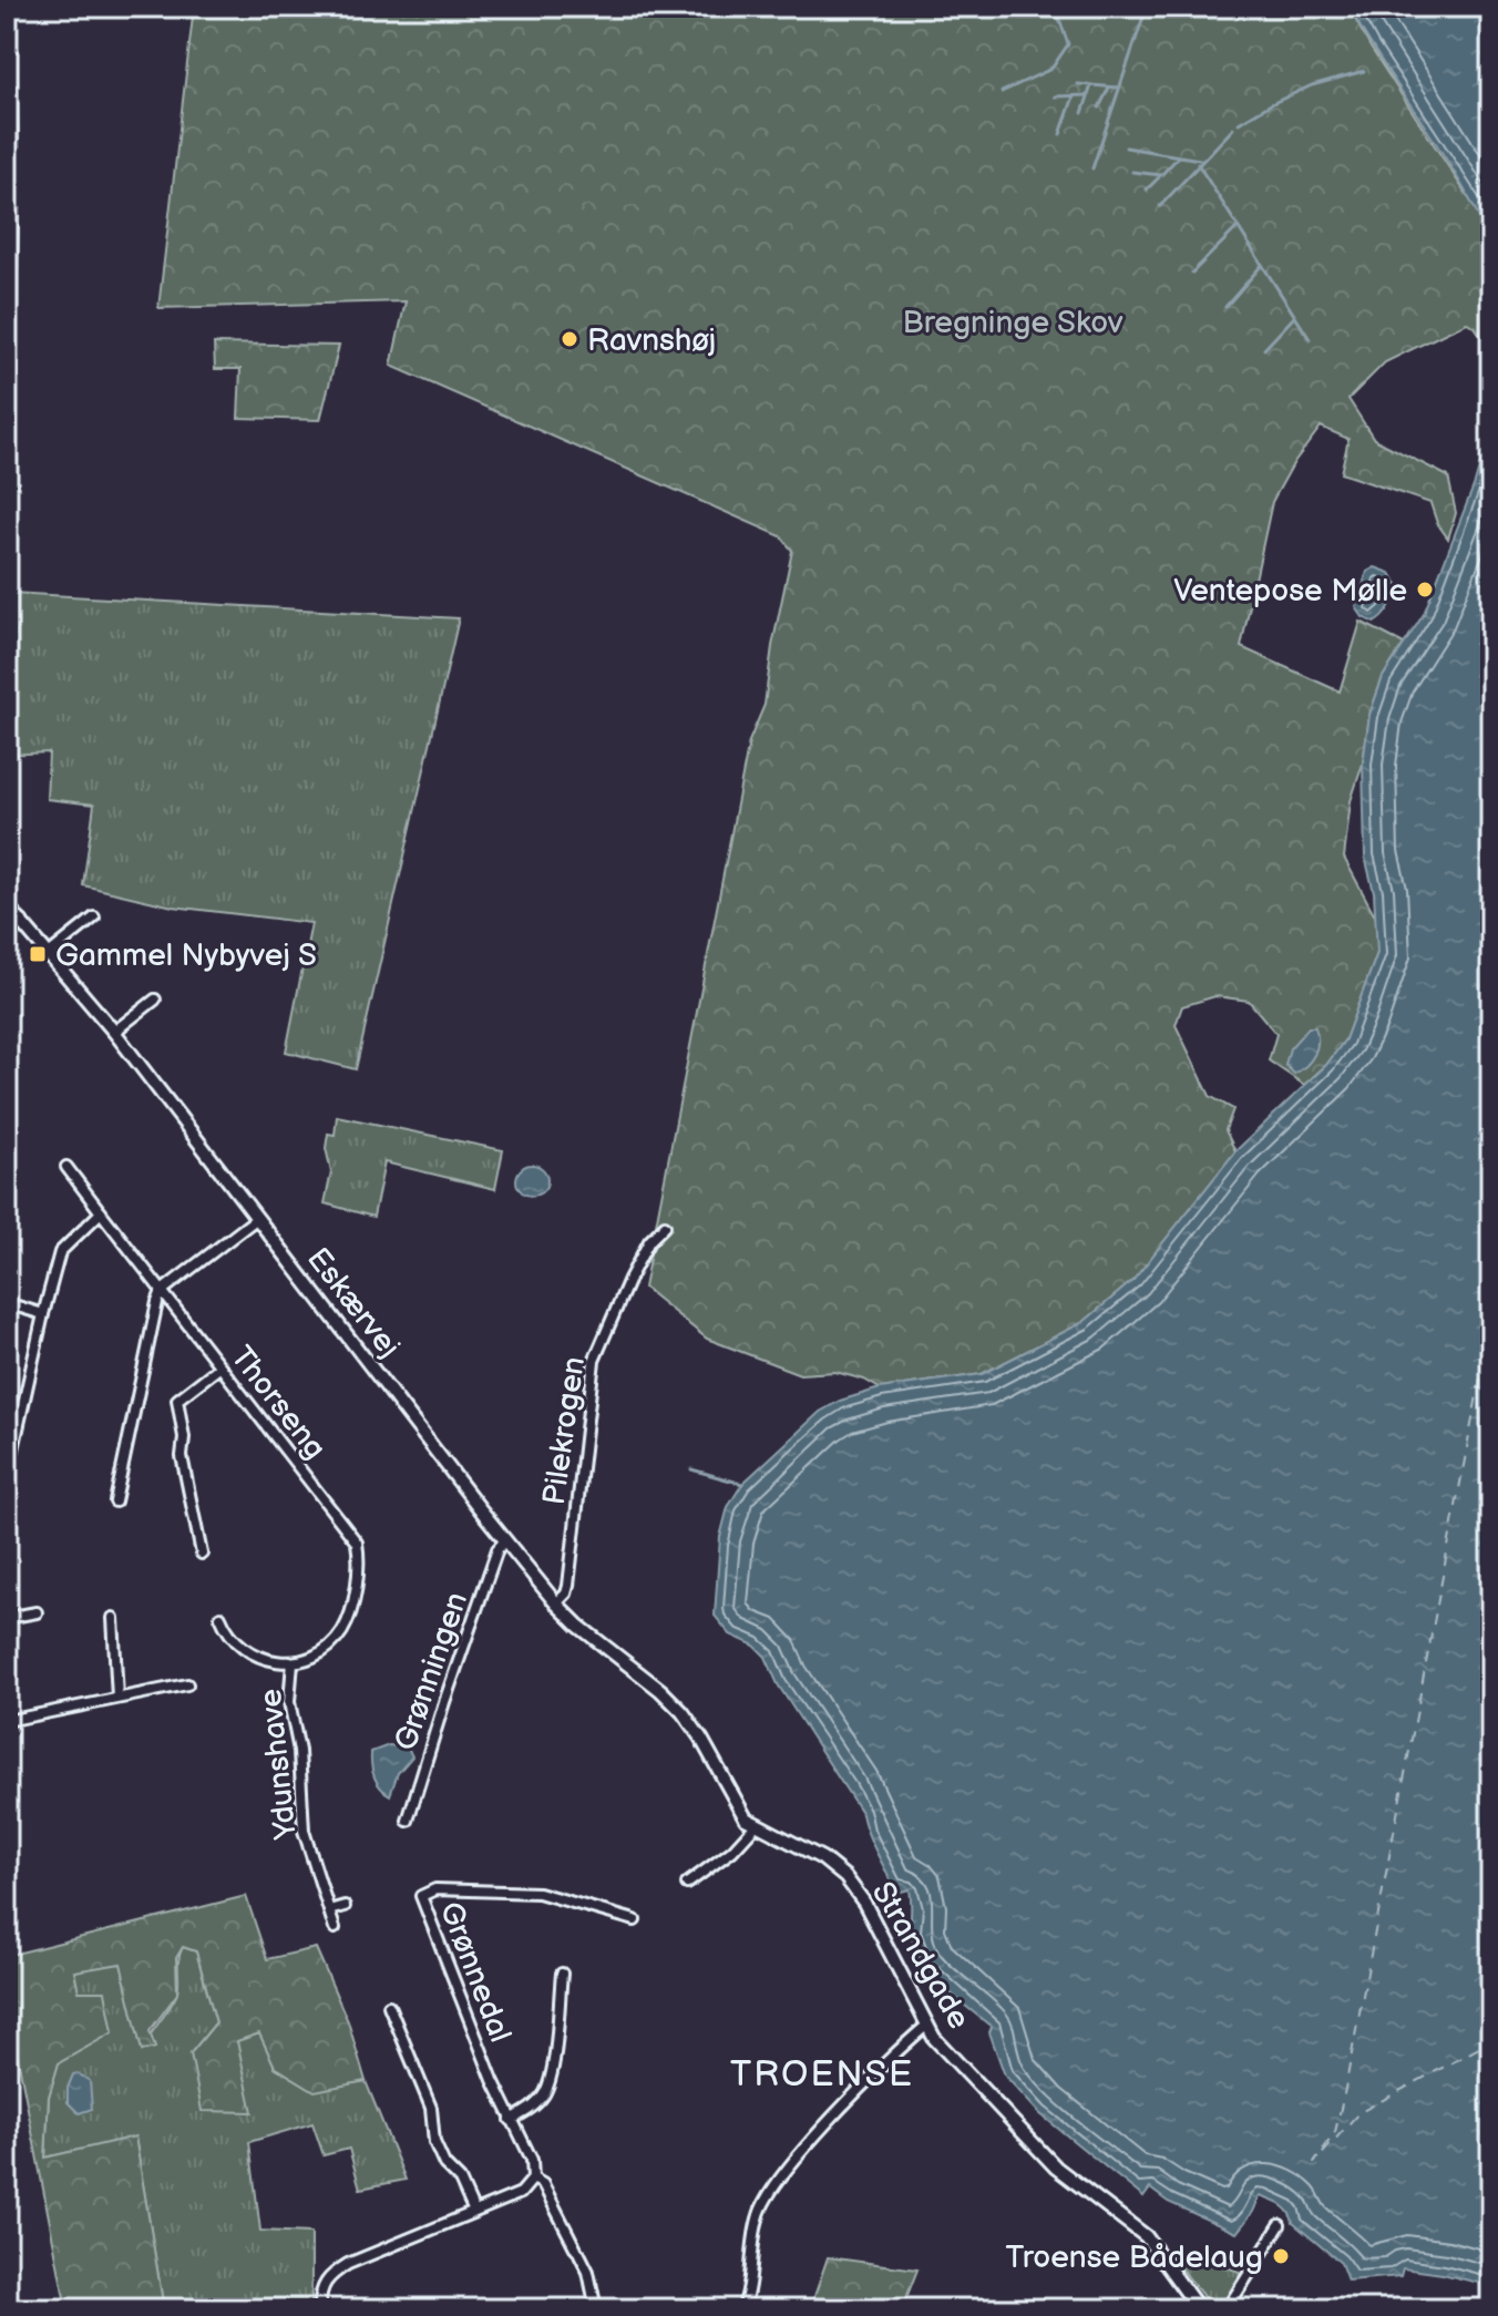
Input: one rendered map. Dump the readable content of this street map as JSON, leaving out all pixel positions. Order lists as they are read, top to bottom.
{
  "streets": {
    "street": [
      "Eskærvej",
      "Thorseng",
      "Pilekrogen",
      "Grønningen",
      "Ydunshave",
      "Strandgade",
      "Grønnedal"
    ]
  },
  "crossings": [
    ["Eskærvej", "Pilekrogen"],
    ["Eskærvej", "Grønningen"],
    ["Eskærvej", "Strandgade"],
    ["Thorseng", "Ydunshave"],
    ["Pilekrogen", "Strandgade"]
  ],
  "districts": ["TROENSE"],
  "parks": ["Bregninge Skov"],
  "places": {
    "other": ["Ravnshøj", "Ventepose Mølle", "Troense Bådelaug"],
    "transit": ["Gammel Nybyvej S"]
  }
}
